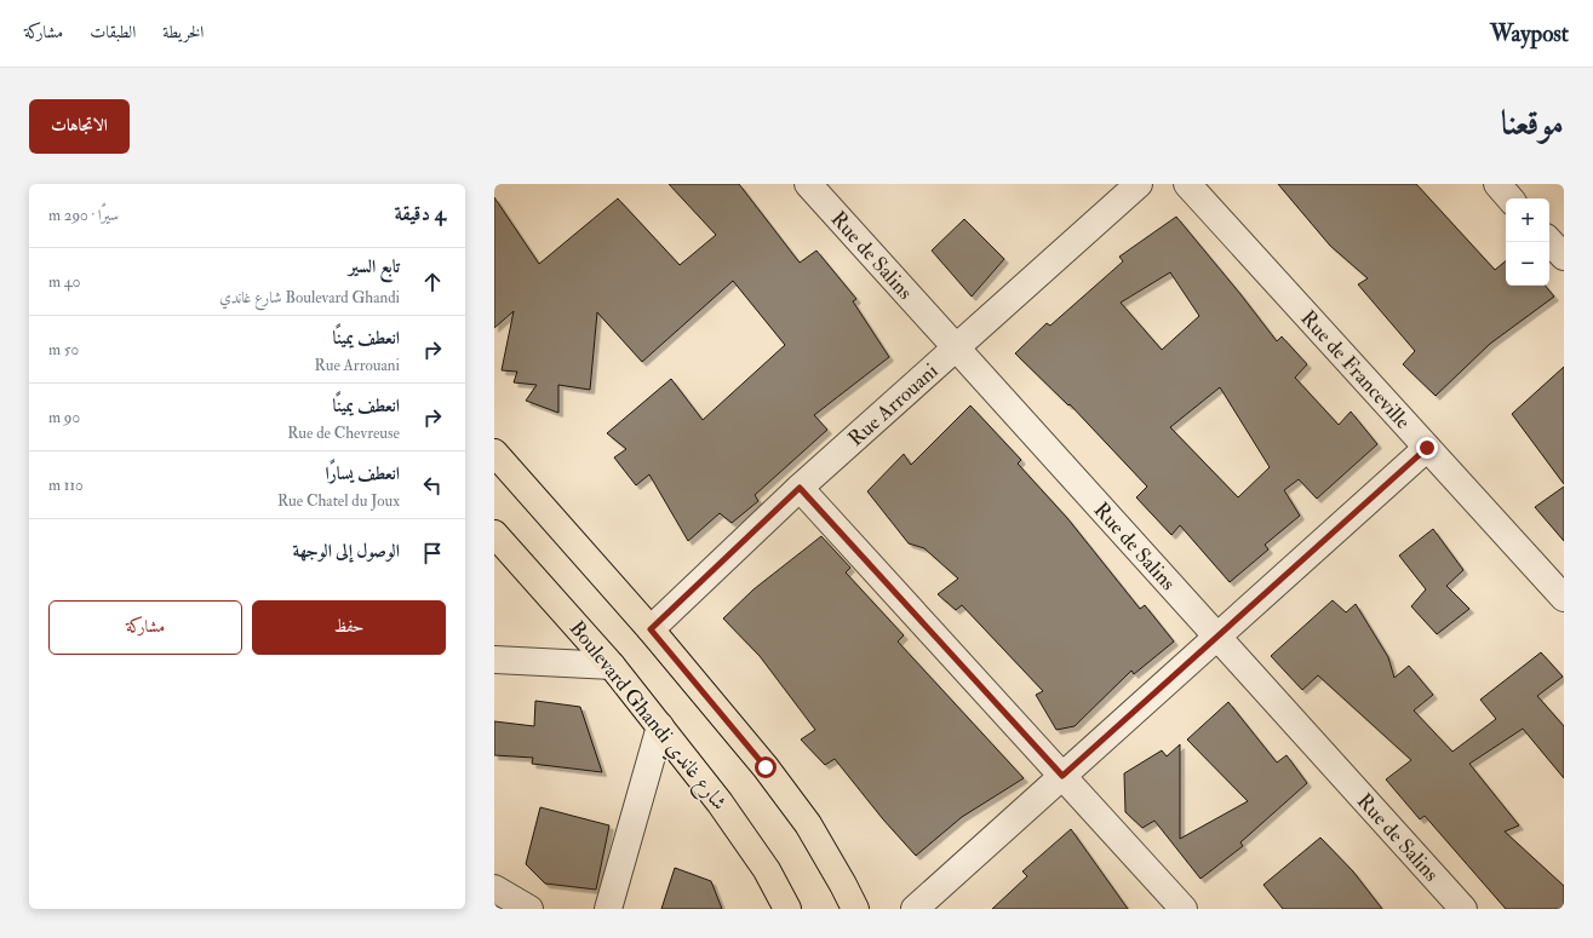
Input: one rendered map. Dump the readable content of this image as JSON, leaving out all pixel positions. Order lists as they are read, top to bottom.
{
  "streets": {
    "main road": ["Boulevard Ghandi شارع غاندي"],
    "street": ["Rue de Salins", "Rue de Franceville", "Rue Arrouani"]
  },
  "crossings": [
    ["Rue de Salins", "Rue Arrouani"]
  ],
  "page": {
    "header": "Waypost",
    "nav": ["الخريطة", "الطبقات", "مشاركة"],
    "title": "موقعنا",
    "buttons": [
      "الاتجاهات",
      ["حفظ", "مشاركة"]
    ],
    "heading": ["4 دقيقة", "سيرًا · 290 m"],
    "map_buttons": ["+", "−"],
    "list": [
      ["تابع السير", "Boulevard Ghandi شارع غاندي", "40 m"],
      ["انعطف يمينًا", "Rue Arrouani", "50 m"],
      ["انعطف يمينًا", "Rue de Chevreuse", "90 m"],
      ["انعطف يسارًا", "Rue Chatel du Joux", "110 m"],
      "الوصول إلى الوجهة"
    ]
  }
}
